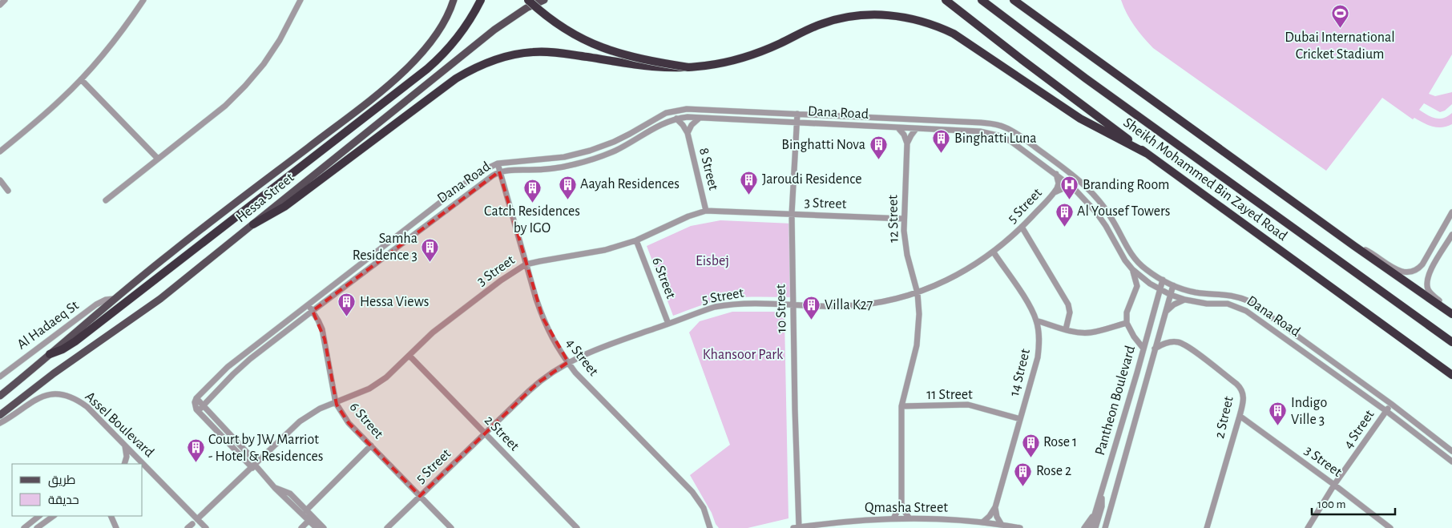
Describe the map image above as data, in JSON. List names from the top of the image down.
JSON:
{
  "streets": {
    "highway": ["Sheikh Mohammed Bin Zayed Road"],
    "main road": ["Hessa Street"],
    "street": [
      "Dana Road",
      "8 Street",
      "3 Street",
      "5 Street",
      "12 Street",
      "6 Street",
      "10 Street",
      "Al Hadaeq St",
      "4 Street",
      "14 Street",
      "11 Street",
      "Pantheon Boulevard",
      "2 Street",
      "Assel Boulevard",
      "Qmasha Street"
    ]
  },
  "crossings": [
    ["Dana Road", "8 Street"],
    ["Dana Road", "5 Street"],
    ["Dana Road", "12 Street"],
    ["Dana Road", "6 Street"],
    ["Dana Road", "10 Street"],
    ["Dana Road", "4 Street"],
    ["Dana Road", "Pantheon Boulevard"],
    ["8 Street", "3 Street"],
    ["Hessa Street", "Al Hadaeq St"],
    ["3 Street", "12 Street"],
    ["3 Street", "6 Street"],
    ["3 Street", "10 Street"],
    ["3 Street", "4 Street"],
    ["3 Street", "2 Street"],
    ["3 Street", "Assel Boulevard"],
    ["5 Street", "12 Street"],
    ["5 Street", "6 Street"],
    ["5 Street", "10 Street"],
    ["5 Street", "4 Street"],
    ["5 Street", "14 Street"],
    ["5 Street", "2 Street"],
    ["12 Street", "11 Street"],
    ["10 Street", "Qmasha Street"],
    ["14 Street", "11 Street"],
    ["14 Street", "Qmasha Street"],
    ["Pantheon Boulevard", "2 Street"]
  ],
  "parks": ["Eisbej", "Khansoor Park"],
  "places": {
    "sports": ["Dubai International Cricket Stadium"],
    "building": [
      "Binghatti Luna",
      "Binghatti Nova",
      "Jaroudi Residence",
      "Aayah Residences",
      "Catch Residences by IGO",
      "Al Yousef Towers",
      "Samha Residence 3",
      "Hessa Views",
      "Villa K27",
      "Indigo Ville 3",
      "Rose 1",
      "Court by JW Marriot - Hotel & Residences",
      "Rose 2"
    ],
    "hospital": ["Branding Room"]
  },
  "legend": ["طريق", "حديقة"],
  "scale_bar": "100 m"
}
